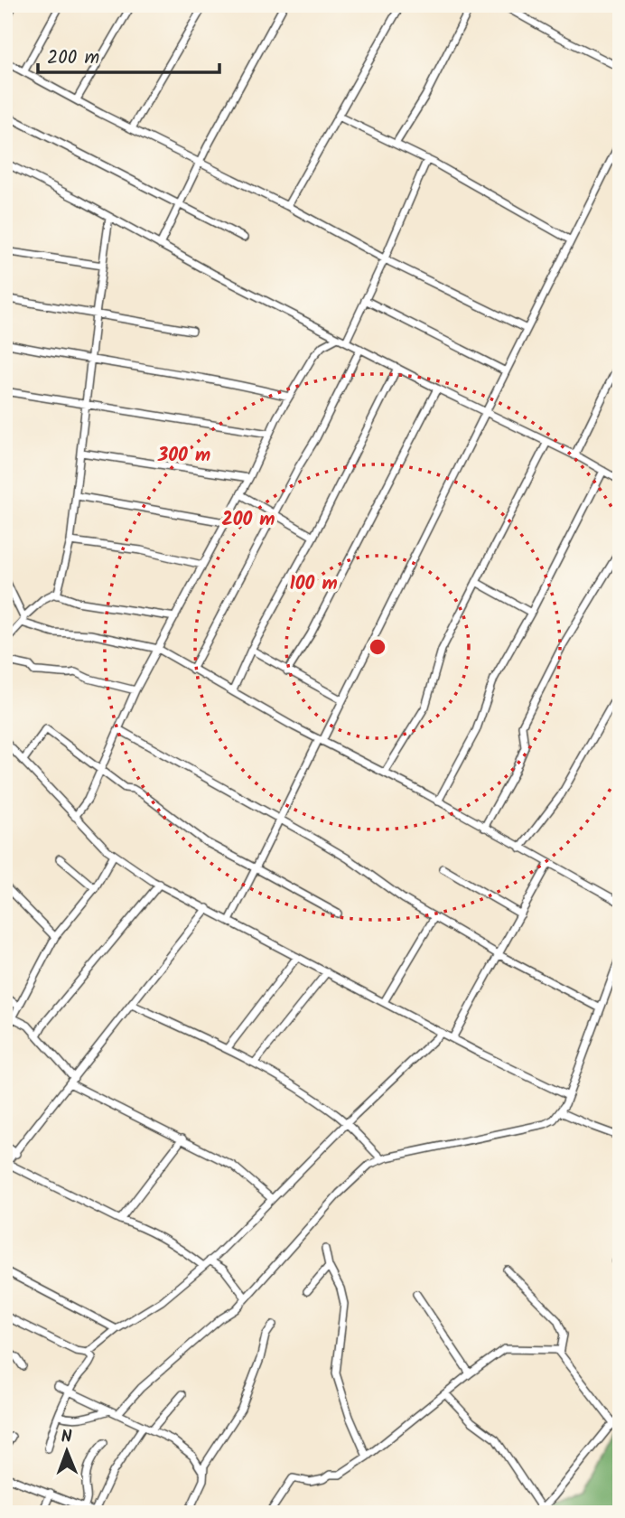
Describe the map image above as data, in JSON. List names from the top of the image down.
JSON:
{
  "scale_bar": "200 m",
  "north": "top",
  "rings": ["300 m", "200 m", "100 m"]
}
